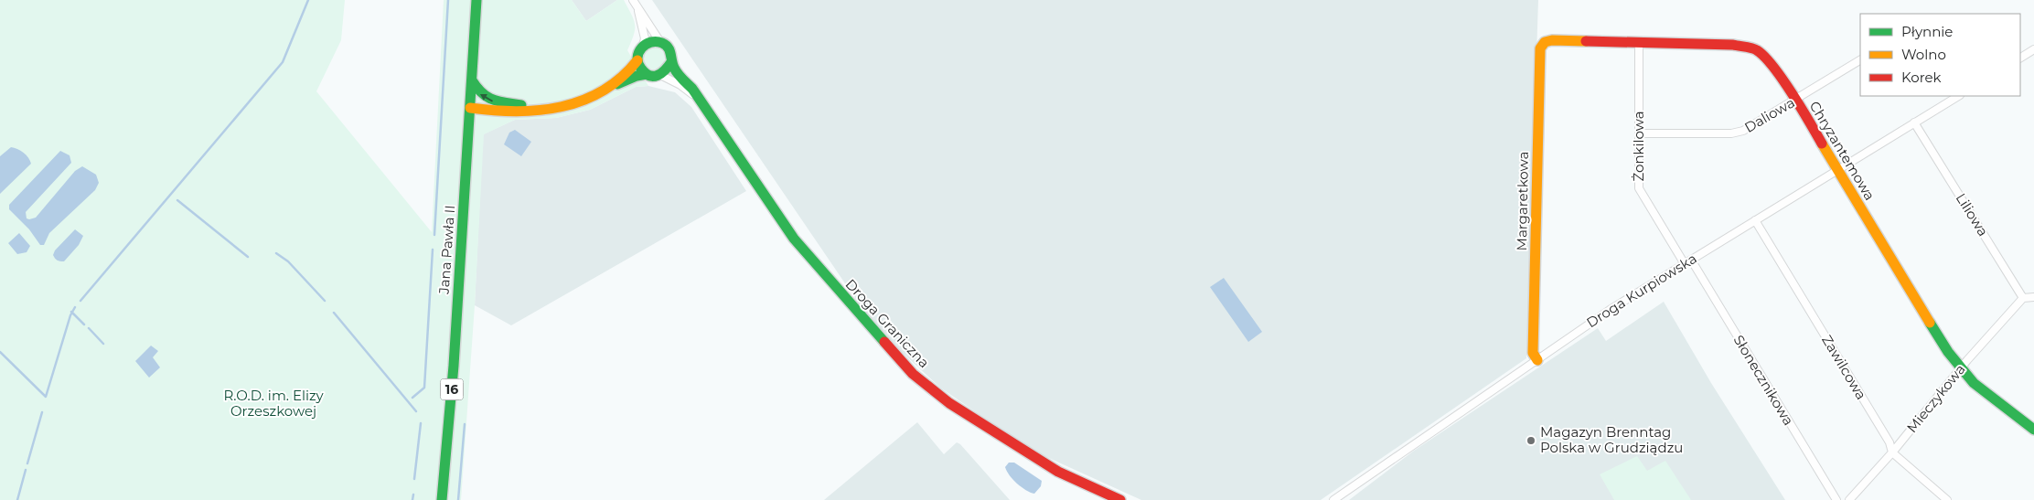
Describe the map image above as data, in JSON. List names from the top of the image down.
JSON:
{
  "streets": {
    "street": [
      "Daliowa",
      "Żonkilowa",
      "Chryzantemowa",
      "Margaretkowa",
      "Liliowa",
      "Jana Pawła II",
      "Droga Kurpiowska",
      "Droga Graniczna",
      "Zawilcowa",
      "Słonecznikowa",
      "16",
      "Mieczykowa"
    ]
  },
  "crossings": [
    ["Daliowa", "Żonkilowa"],
    ["Daliowa", "Chryzantemowa"],
    ["Żonkilowa", "Chryzantemowa"],
    ["Żonkilowa", "Droga Kurpiowska"],
    ["Chryzantemowa", "Margaretkowa"],
    ["Chryzantemowa", "Droga Kurpiowska"],
    ["Chryzantemowa", "Mieczykowa"],
    ["Margaretkowa", "Droga Kurpiowska"],
    ["Liliowa", "Droga Kurpiowska"],
    ["Liliowa", "Mieczykowa"],
    ["Droga Kurpiowska", "Zawilcowa"],
    ["Droga Kurpiowska", "Słonecznikowa"],
    ["Zawilcowa", "Mieczykowa"]
  ],
  "parks": ["R.O.D. im. Elizy Orzeszkowej"],
  "places": ["Magazyn Brenntag Polska w Grudziądzu"],
  "legend": ["Płynnie", "Wolno", "Korek"]
}
